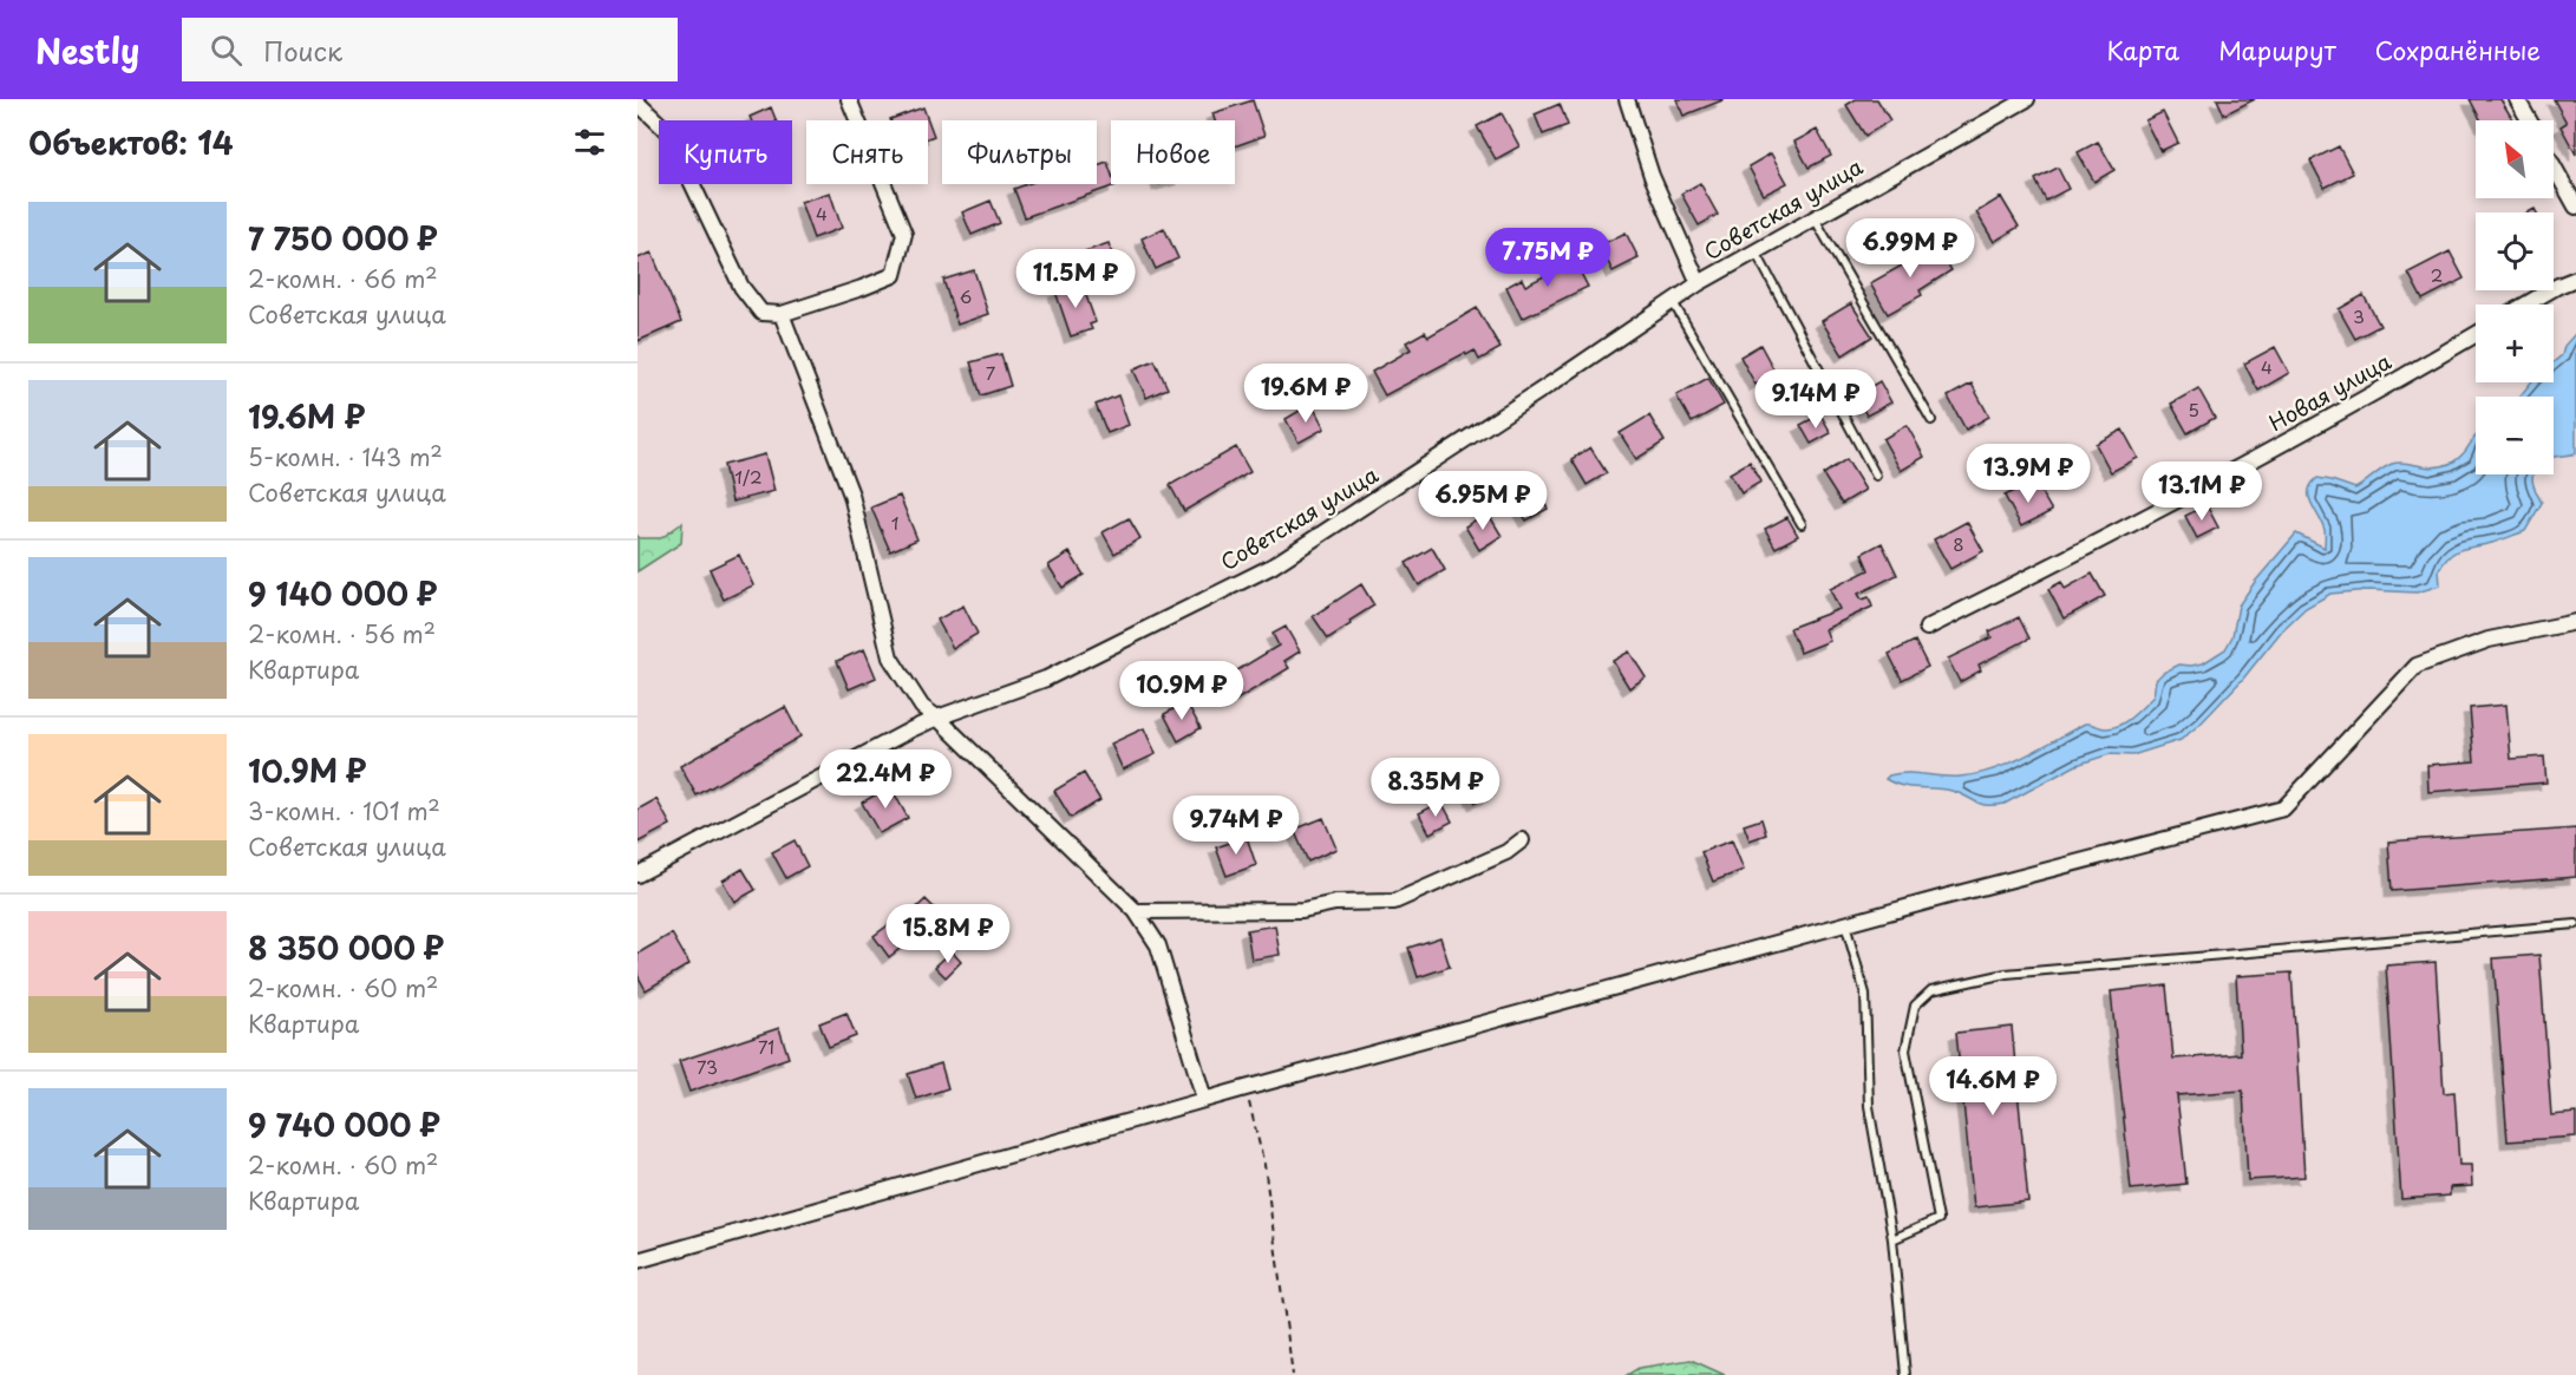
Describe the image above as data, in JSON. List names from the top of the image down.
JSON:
{
  "streets": {
    "street": ["Советская улица", "Новая улица"]
  },
  "house_numbers": [
    "4",
    "2",
    "6",
    "3",
    "4",
    "7",
    "5",
    "1/2",
    "1",
    "8",
    "71",
    "73"
  ],
  "north": "top left",
  "page": {
    "header": "Nestly",
    "search": "Поиск",
    "nav": ["Карта", "Маршрут", "Сохранённые"],
    "heading": "Объектов: 14",
    "map_buttons": ["+", "−"],
    "chip": [
      "Купить",
      "Снять",
      "Фильтры",
      "Новое"
    ],
    "list": [
      {
        "name": "7 750 000 ₽",
        "note": "2-комн. · 66 m² · Советская улица"
      },
      {
        "name": "19.6M ₽",
        "note": "5-комн. · 143 m² · Советская улица"
      },
      {
        "name": "9 140 000 ₽",
        "note": "2-комн. · 56 m² · Квартира"
      },
      {
        "name": "10.9M ₽",
        "note": "3-комн. · 101 m² · Советская улица"
      },
      {
        "name": "8 350 000 ₽",
        "note": "2-комн. · 60 m² · Квартира"
      },
      {
        "name": "9 740 000 ₽",
        "note": "2-комн. · 60 m² · Квартира"
      }
    ],
    "price": [
      "6.99M ₽",
      "7.75M ₽",
      "11.5M ₽",
      "19.6M ₽",
      "9.14M ₽",
      "13.9M ₽",
      "13.1M ₽",
      "6.95M ₽",
      "10.9M ₽",
      "22.4M ₽",
      "8.35M ₽",
      "9.74M ₽",
      "15.8M ₽",
      "14.6M ₽"
    ]
  }
}
